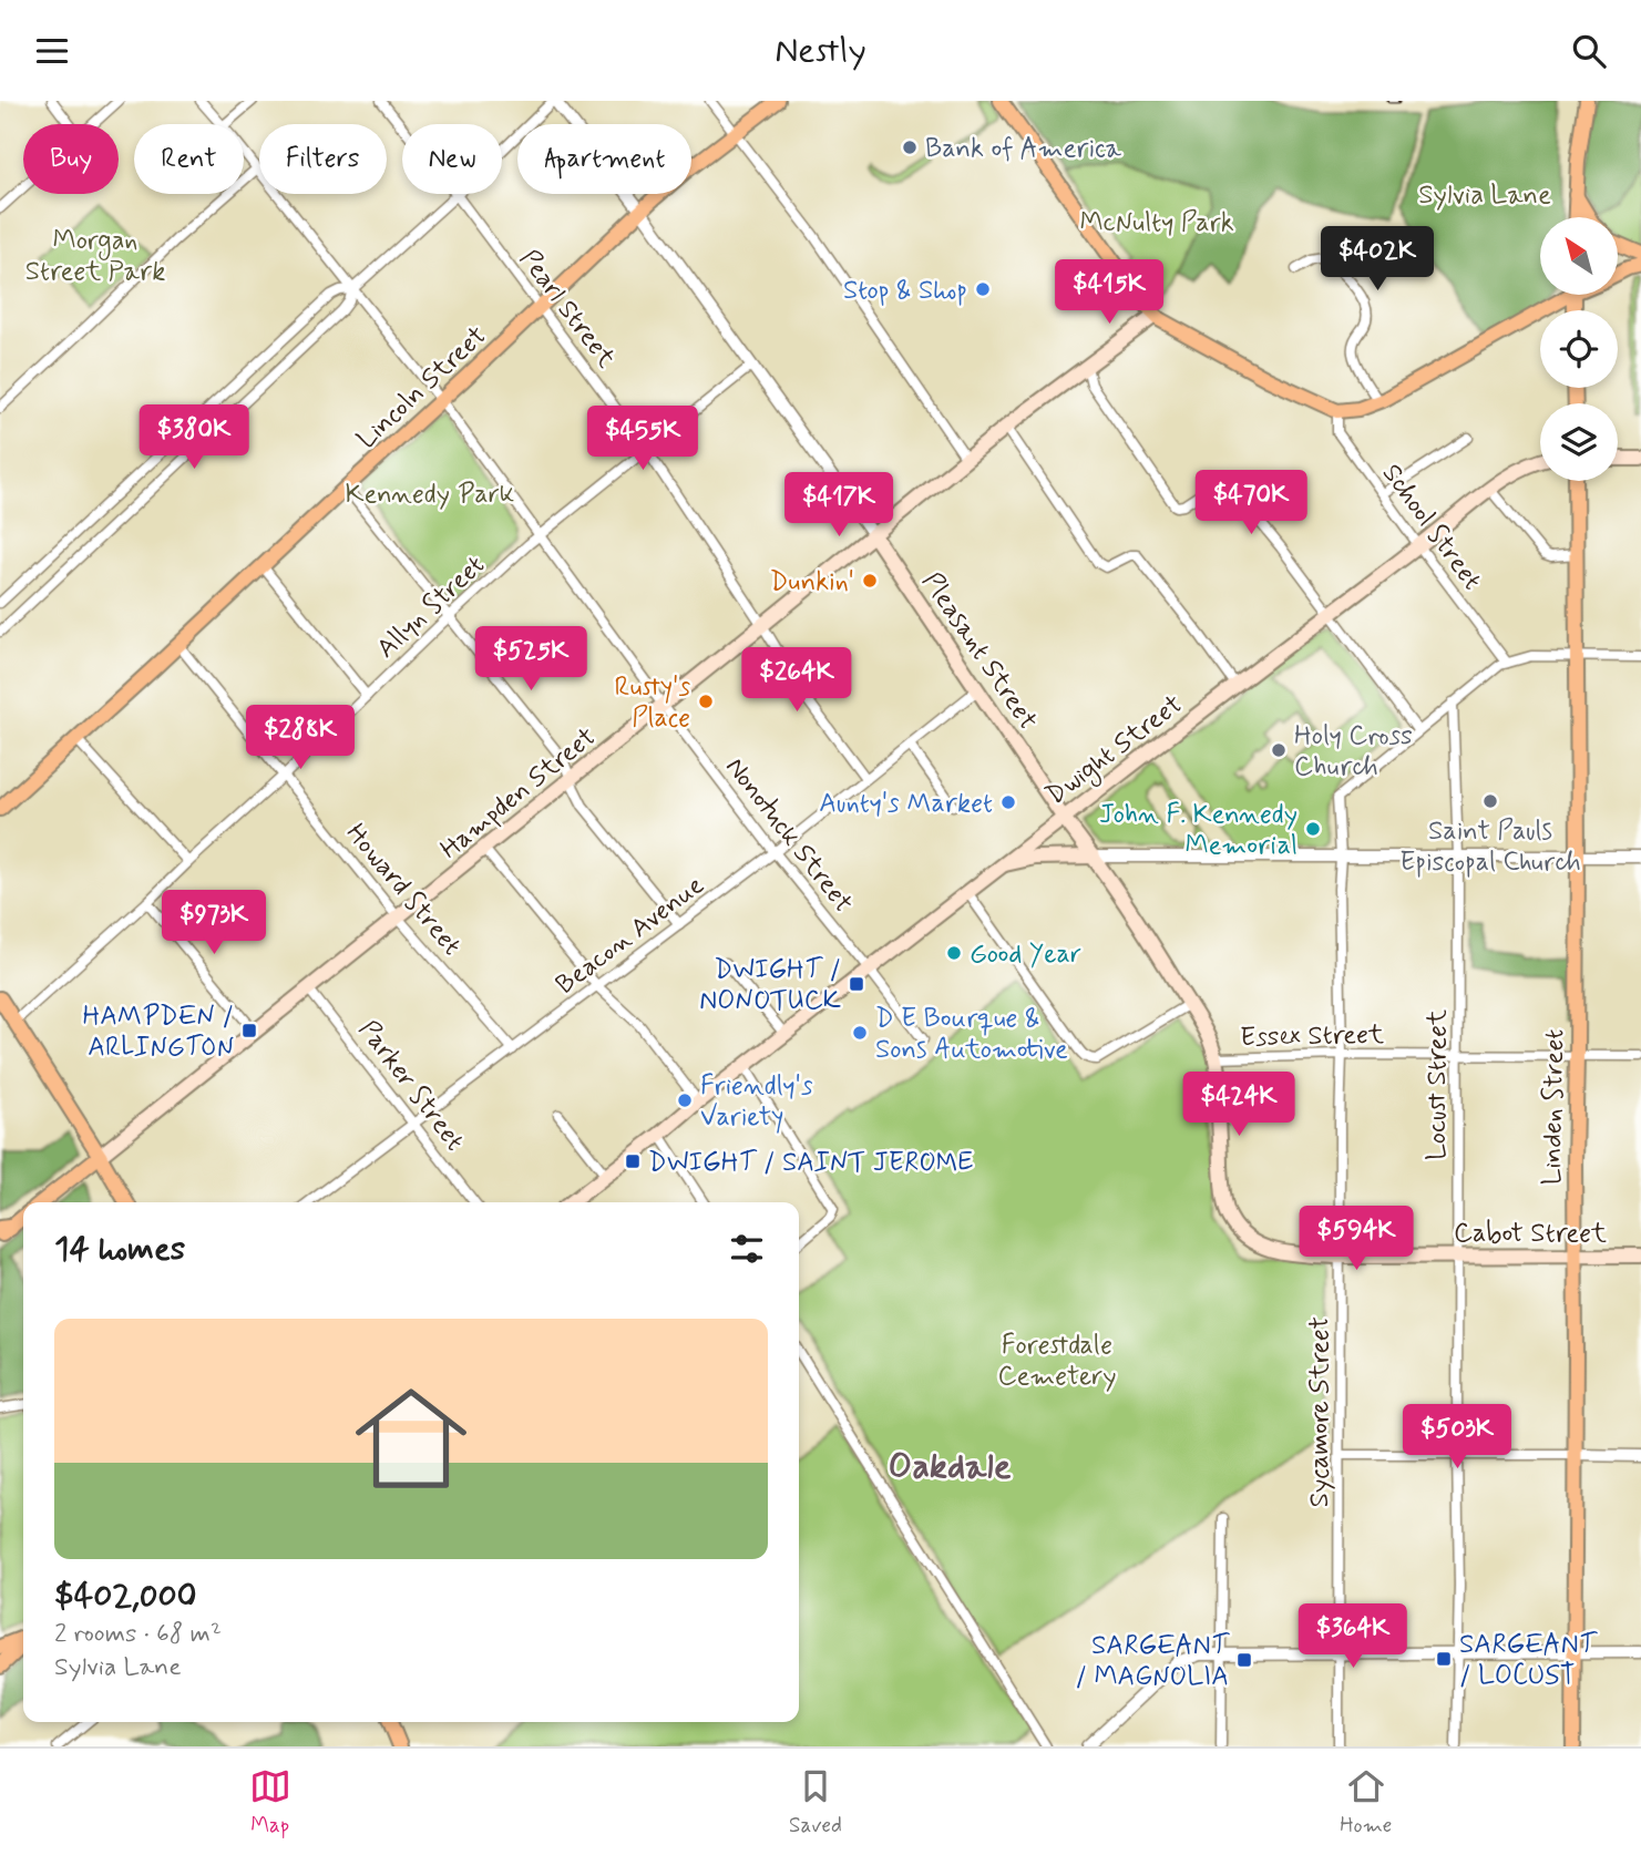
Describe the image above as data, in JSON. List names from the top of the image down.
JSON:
{
  "streets": {
    "main road": [
      "Lincoln Street",
      "Pleasant Street",
      "Dwight Street",
      "Hampden Street",
      "Linden Street",
      "Cabot Street"
    ],
    "street": [
      "Pearl Street",
      "School Street",
      "Allyn Street",
      "Nonotuck Street",
      "Howard Street",
      "Beacon Avenue",
      "Essex Street",
      "Parker Street",
      "Locust Street",
      "Sycamore Street"
    ]
  },
  "crossings": [
    ["Pearl Street", "Lincoln Street"],
    ["Pearl Street", "Allyn Street"],
    ["Pearl Street", "Hampden Street"],
    ["Pearl Street", "Beacon Avenue"],
    ["Lincoln Street", "Pleasant Street"],
    ["Lincoln Street", "Nonotuck Street"],
    ["Lincoln Street", "Howard Street"],
    ["School Street", "Dwight Street"],
    ["Allyn Street", "Pleasant Street"],
    ["Allyn Street", "Nonotuck Street"],
    ["Allyn Street", "Howard Street"],
    ["Pleasant Street", "Dwight Street"],
    ["Pleasant Street", "Hampden Street"],
    ["Pleasant Street", "Beacon Avenue"],
    ["Pleasant Street", "Essex Street"],
    ["Pleasant Street", "Cabot Street"],
    ["Dwight Street", "Nonotuck Street"],
    ["Hampden Street", "Nonotuck Street"],
    ["Hampden Street", "Howard Street"],
    ["Hampden Street", "Parker Street"],
    ["Nonotuck Street", "Beacon Avenue"],
    ["Howard Street", "Beacon Avenue"],
    ["Beacon Avenue", "Parker Street"],
    ["Essex Street", "Locust Street"],
    ["Essex Street", "Linden Street"],
    ["Essex Street", "Sycamore Street"],
    ["Locust Street", "Cabot Street"],
    ["Linden Street", "Cabot Street"],
    ["Cabot Street", "Sycamore Street"]
  ],
  "districts": ["Oakdale"],
  "parks": [
    "Sylvia Lane",
    "McNulty Park",
    "Morgan Street Park",
    "Kennedy Park",
    "Forestdale Cemetery"
  ],
  "places": {
    "other": [
      "Bank of America",
      "Stop & Shop",
      "Dunkin'",
      "Rusty's Place",
      "Holy Cross Church",
      "Saint Pauls Episcopal Church",
      "Aunty's Market",
      "John F. Kennedy Memorial",
      "Good Year",
      "D E Bourque & Sons Automotive",
      "Friendly's Variety"
    ],
    "transit": [
      "DWIGHT / NONOTUCK",
      "HAMPDEN / ARLINGTON",
      "DWIGHT / SAINT JEROME",
      "SARGEANT / LOCUST",
      "SARGEANT / MAGNOLIA"
    ]
  },
  "north": "top left",
  "page": {
    "header": "Nestly",
    "chip": [
      "Buy",
      "Rent",
      "Filters",
      "New",
      "Apartment"
    ],
    "price": [
      "$402K",
      "$415K",
      "$380K",
      "$455K",
      "$470K",
      "$417K",
      "$525K",
      "$264K",
      "$288K",
      "$973K",
      "$424K",
      "$594K",
      "$503K",
      "$364K"
    ],
    "heading": "14 homes",
    "list": [
      {
        "name": "$402,000",
        "note": "2 rooms · 68 m² · Sylvia Lane"
      }
    ],
    "tabs": ["Map", "Saved", "Home"]
  }
}
